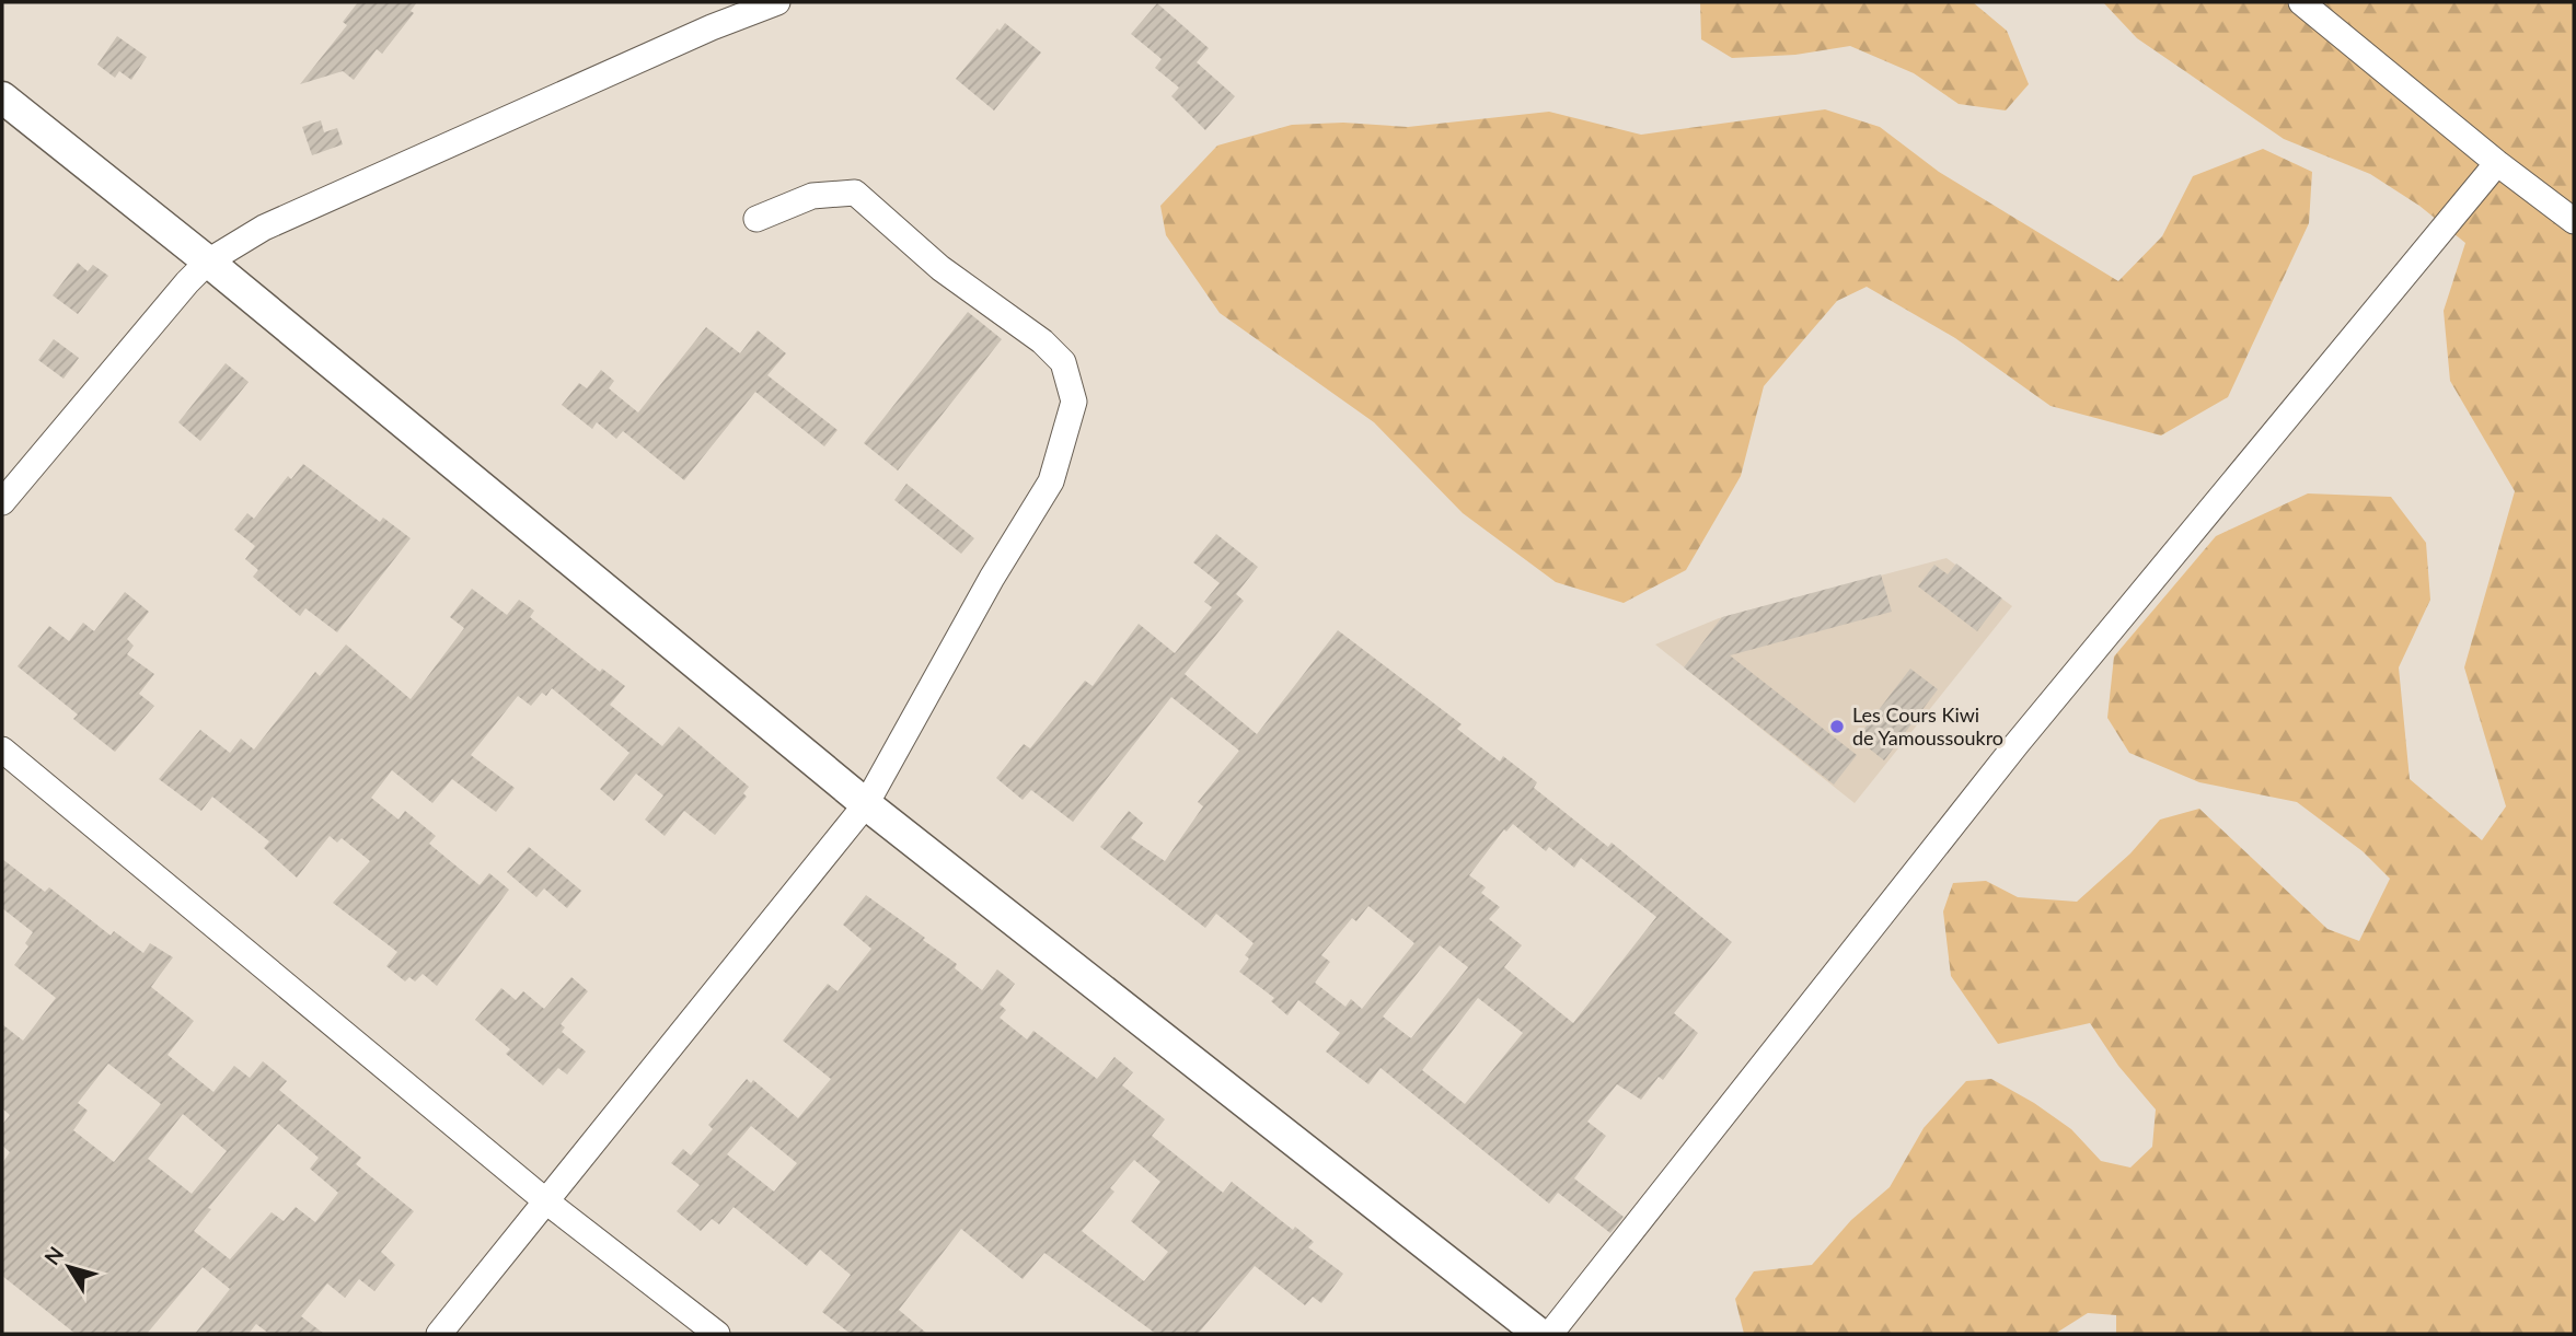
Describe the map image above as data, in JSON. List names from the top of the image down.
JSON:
{
  "places": ["Les Cours Kiwi de Yamoussoukro"],
  "north": "top left"
}
